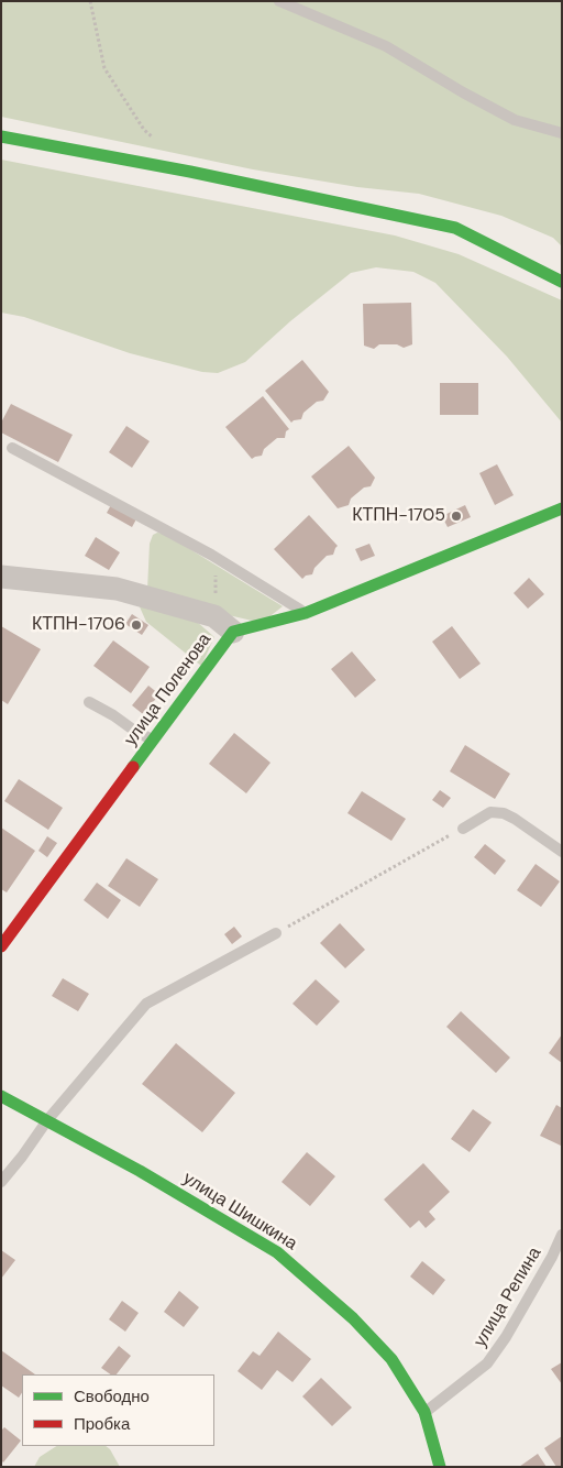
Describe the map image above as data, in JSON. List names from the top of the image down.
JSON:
{
  "streets": {
    "street": ["улица Поленова", "улица Шишкина"],
    "lane": ["улица Репина"]
  },
  "crossings": [
    ["улица Шишкина", "улица Репина"]
  ],
  "places": ["КТПН-1705", "КТПН-1706"],
  "legend": ["Свободно", "Пробка"]
}
